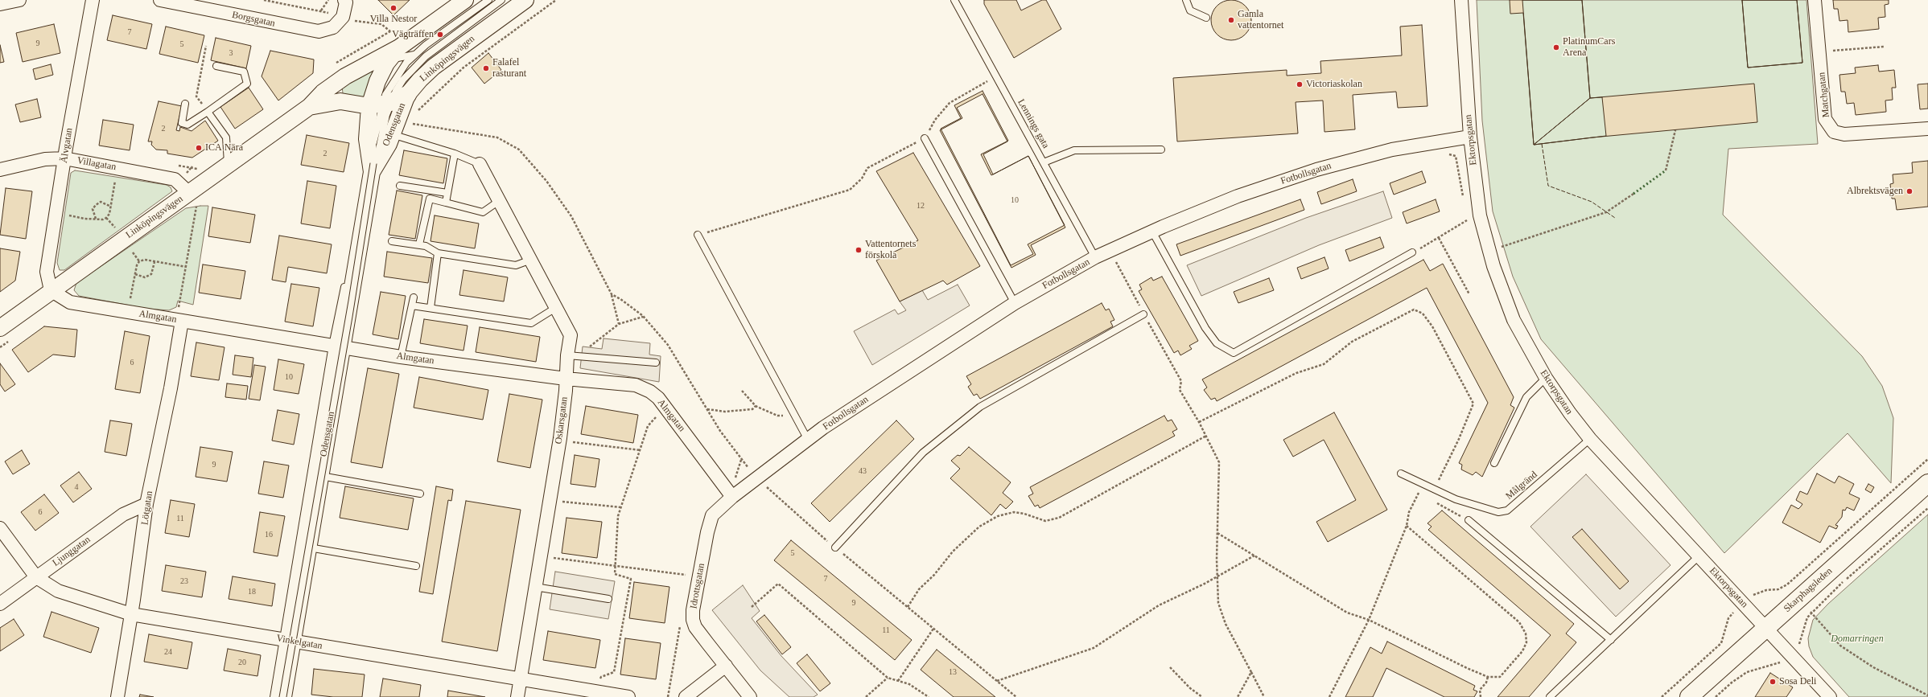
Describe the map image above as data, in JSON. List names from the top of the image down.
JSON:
{
  "streets": {
    "main road": ["Linköpingsvägen", "Skarphagsleden"],
    "street": [
      "Borgsgatan",
      "Matchgatan",
      "Odensgatan",
      "Ektorpsgatan",
      "Älvgatan",
      "Villagatan",
      "Fotbollsgatan",
      "Almgatan",
      "Oskarsgatan",
      "Lötgatan",
      "Ljunggatan",
      "Idrottsgatan",
      "Vinkelgatan"
    ],
    "lane": ["Lennings gata", "Målgränd"]
  },
  "crossings": [
    ["Linköpingsvägen", "Odensgatan"],
    ["Linköpingsvägen", "Älvgatan"],
    ["Linköpingsvägen", "Villagatan"],
    ["Linköpingsvägen", "Almgatan"],
    ["Lennings gata", "Fotbollsgatan"],
    ["Odensgatan", "Almgatan"],
    ["Odensgatan", "Vinkelgatan"],
    ["Ektorpsgatan", "Fotbollsgatan"],
    ["Ektorpsgatan", "Målgränd"],
    ["Ektorpsgatan", "Skarphagsleden"],
    ["Älvgatan", "Villagatan"],
    ["Älvgatan", "Almgatan"],
    ["Fotbollsgatan", "Almgatan"],
    ["Fotbollsgatan", "Idrottsgatan"],
    ["Almgatan", "Oskarsgatan"],
    ["Almgatan", "Lötgatan"],
    ["Oskarsgatan", "Vinkelgatan"],
    ["Lötgatan", "Ljunggatan"],
    ["Lötgatan", "Vinkelgatan"],
    ["Ljunggatan", "Vinkelgatan"]
  ],
  "parks": ["Domarringen"],
  "places": [
    "Villa Nestor",
    "Gamla vattentornet",
    "Vägträffen",
    "PlatinumCars Arena",
    "Falafel rasturant",
    "Victoriaskolan",
    "ICA Nära",
    "Albrektsvägen",
    "Vattentornets förskola",
    "Sosa Deli"
  ],
  "house_numbers": [
    "7",
    "9",
    "5",
    "3",
    "2",
    "2",
    "10",
    "12",
    "6",
    "10",
    "9",
    "43",
    "4",
    "6",
    "11",
    "16",
    "5",
    "7",
    "23",
    "18",
    "9",
    "11",
    "24",
    "20",
    "13"
  ]
}
